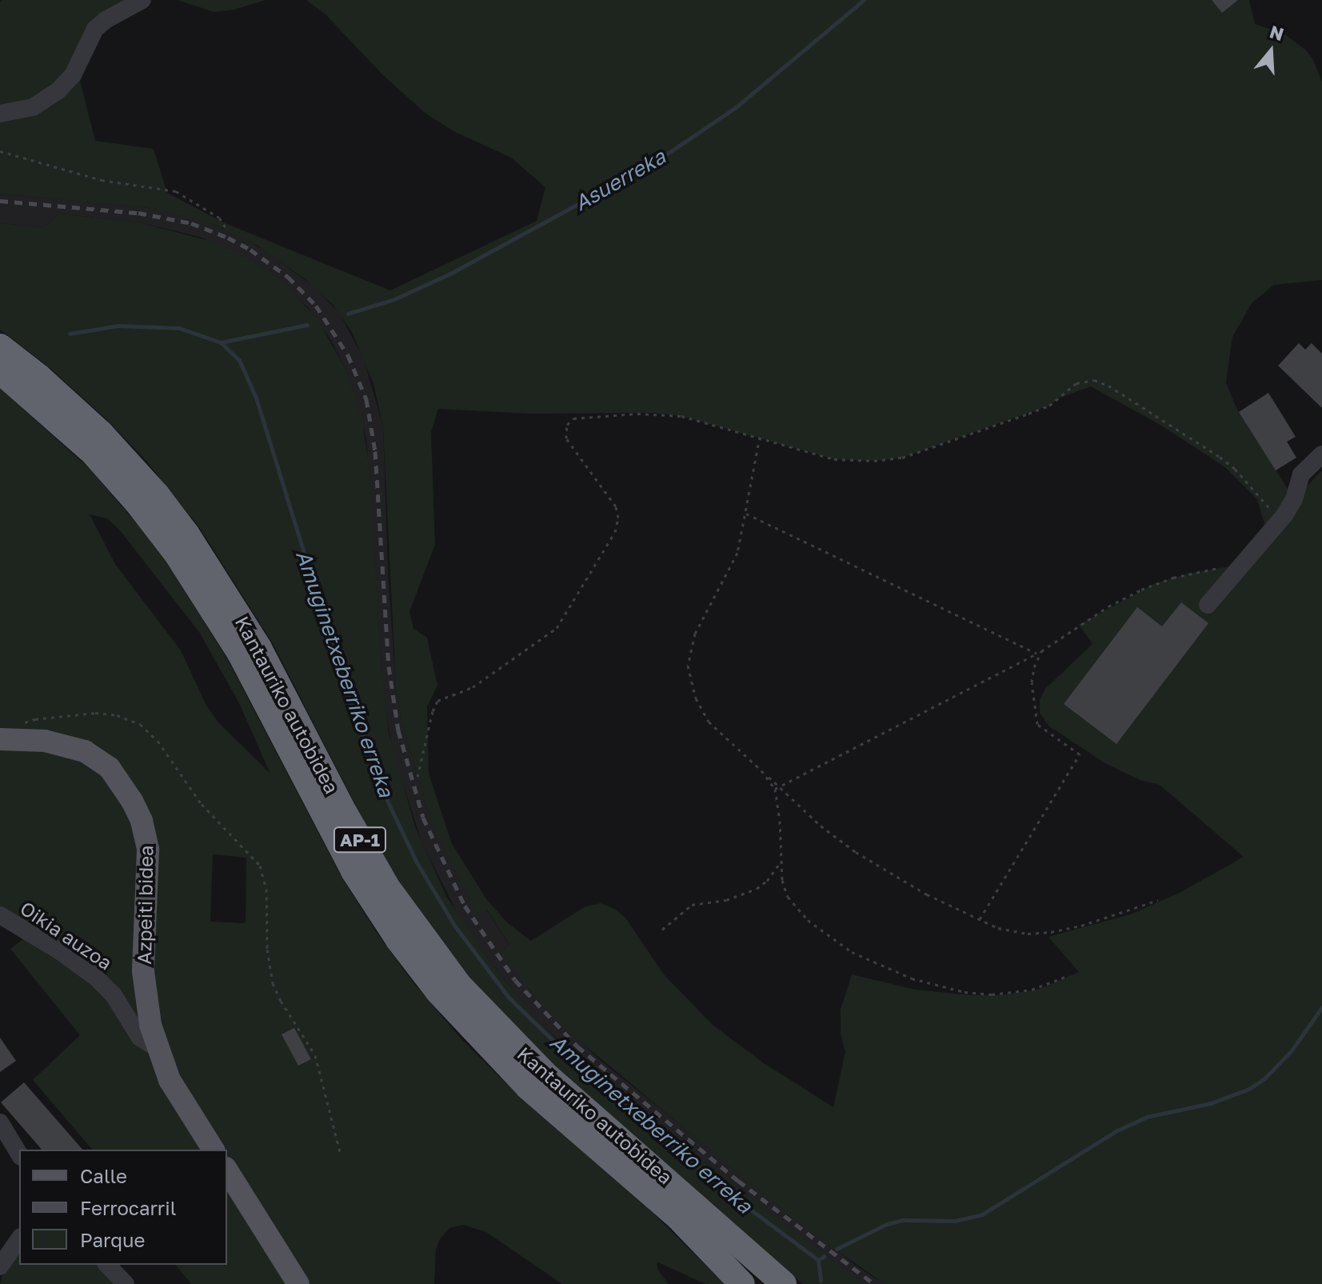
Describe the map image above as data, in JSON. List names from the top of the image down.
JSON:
{
  "streets": {
    "highway": ["Kantauriko autobidea", "AP-1"],
    "main road": ["Azpeiti bidea"],
    "street": ["Oikia auzoa"]
  },
  "crossings": [
    ["Azpeiti bidea", "Oikia auzoa"]
  ],
  "water": ["Asuerreka", "Amuginetxeberriko erreka"],
  "legend": ["Calle", "Ferrocarril", "Parque"],
  "north": "top"
}
